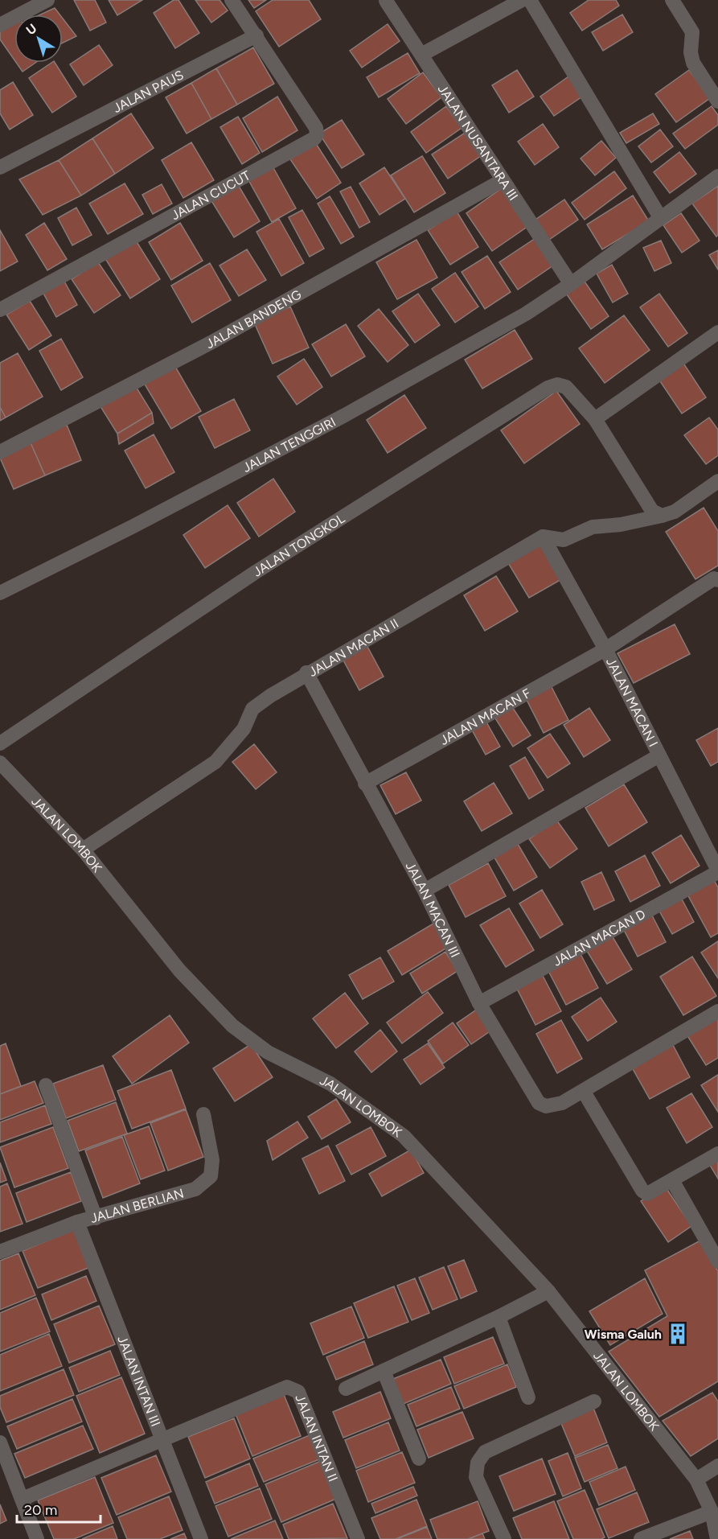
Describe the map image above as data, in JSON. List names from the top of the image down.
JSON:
{
  "streets": {
    "street": [
      "JALAN PAUS",
      "JALAN NUSANTARA III",
      "JALAN CUCUT",
      "JALAN BANDENG",
      "JALAN TENGGIRI",
      "JALAN TONGKOL",
      "JALAN MACAN II",
      "JALAN MACAN I",
      "JALAN MACAN F",
      "JALAN LOMBOK",
      "JALAN MACAN III",
      "JALAN MACAN D",
      "JALAN BERLIAN",
      "JALAN INTAN III",
      "JALAN INTAN II"
    ]
  },
  "crossings": [
    ["JALAN PAUS", "JALAN CUCUT"],
    ["JALAN NUSANTARA III", "JALAN BANDENG"],
    ["JALAN NUSANTARA III", "JALAN TENGGIRI"],
    ["JALAN MACAN II", "JALAN MACAN I"],
    ["JALAN MACAN II", "JALAN LOMBOK"],
    ["JALAN MACAN II", "JALAN MACAN III"],
    ["JALAN MACAN I", "JALAN MACAN F"],
    ["JALAN MACAN I", "JALAN MACAN D"],
    ["JALAN MACAN F", "JALAN MACAN III"],
    ["JALAN MACAN III", "JALAN MACAN D"],
    ["JALAN BERLIAN", "JALAN INTAN III"],
    ["JALAN INTAN III", "JALAN INTAN II"]
  ],
  "places": {
    "building": ["Wisma Galuh"]
  },
  "scale_bar": "20 m",
  "north": "top left"
}
